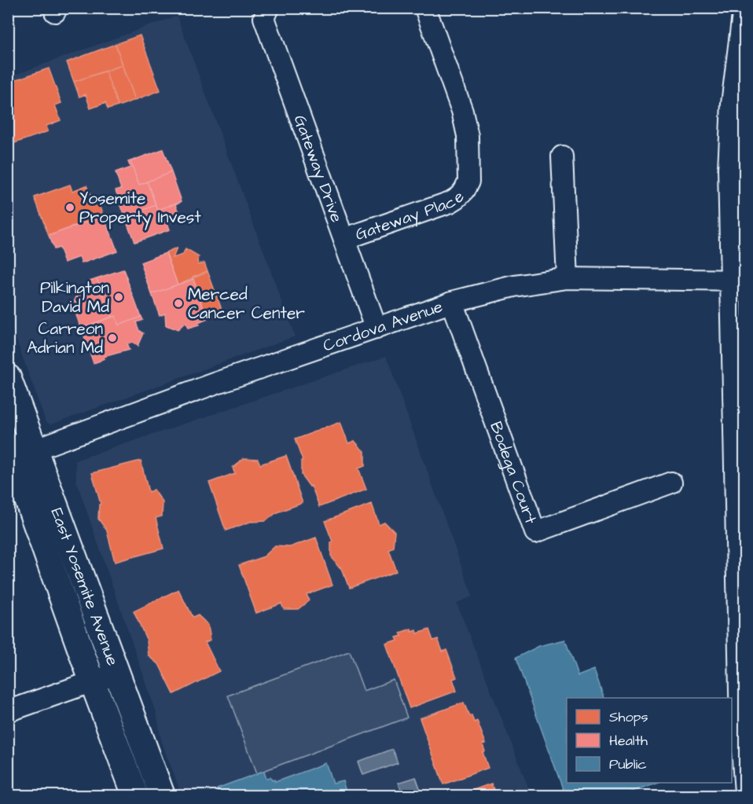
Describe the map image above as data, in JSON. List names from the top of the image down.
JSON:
{
  "streets": {
    "main road": ["East Yosemite Avenue"],
    "street": [
      "Gateway Drive",
      "Gateway Place",
      "Cordova Avenue",
      "Bodega Court"
    ]
  },
  "crossings": [
    ["Gateway Drive", "Gateway Place"],
    ["Gateway Drive", "Cordova Avenue"],
    ["Cordova Avenue", "Bodega Court"],
    ["Cordova Avenue", "East Yosemite Avenue"]
  ],
  "places": [
    "Yosemite Property Invest",
    "Pilkington David Md",
    "Merced Cancer Center",
    "Carreon Adrian Md"
  ],
  "legend": ["Shops", "Health", "Public"]
}
